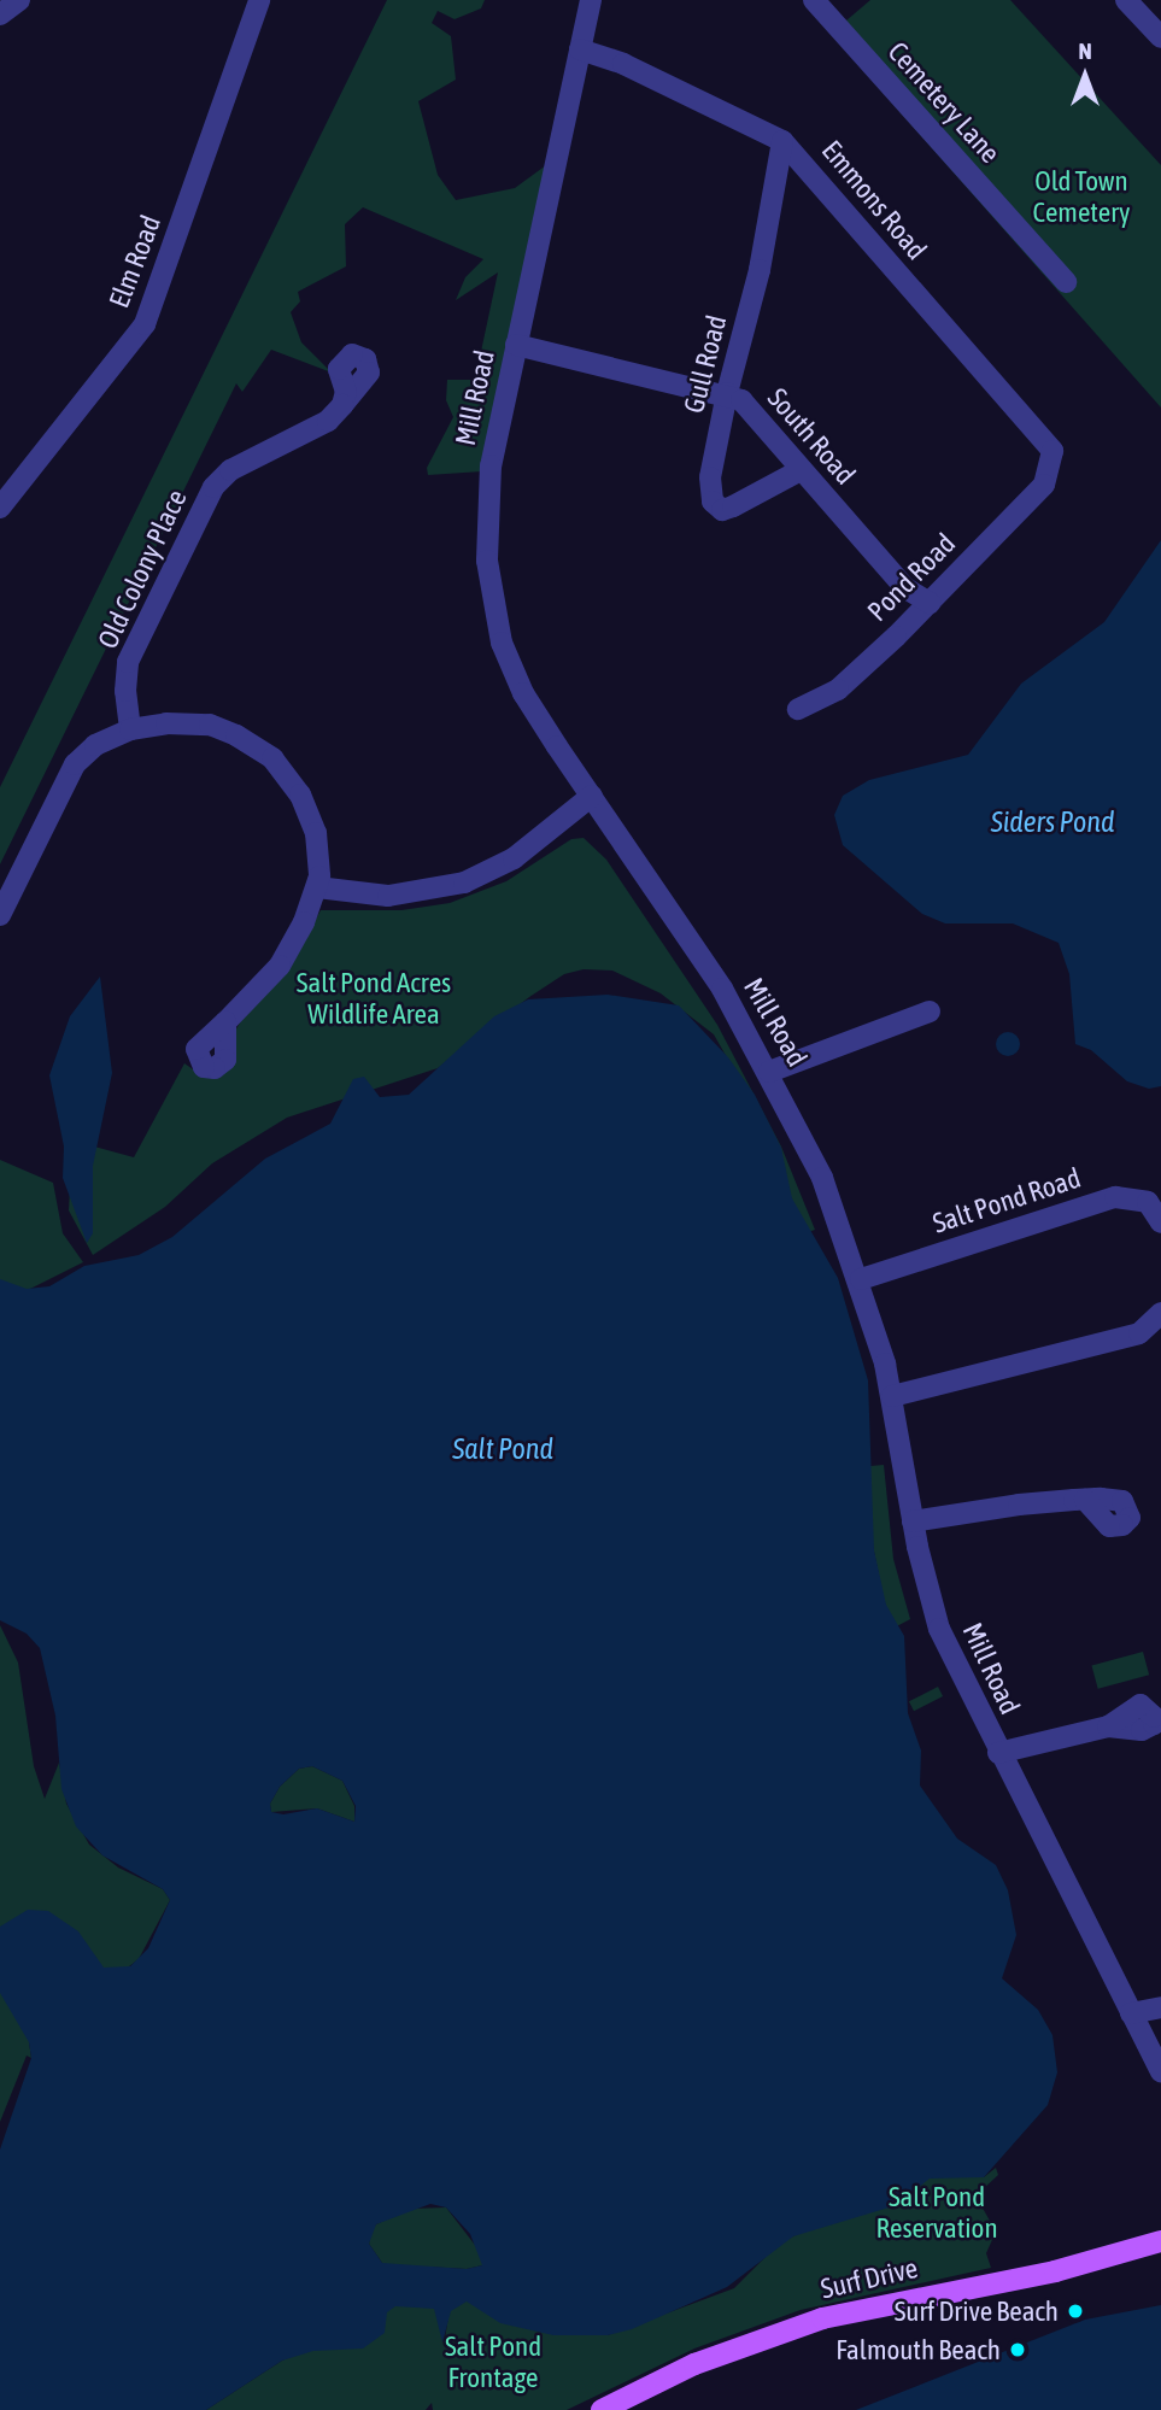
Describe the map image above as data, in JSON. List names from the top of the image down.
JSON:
{
  "streets": {
    "main road": ["Surf Drive"],
    "street": [
      "Cemetery Lane",
      "Emmons Road",
      "Elm Road",
      "Gull Road",
      "Mill Road",
      "South Road",
      "Old Colony Place",
      "Pond Road",
      "Salt Pond Road"
    ]
  },
  "crossings": [
    ["Emmons Road", "Gull Road"],
    ["Emmons Road", "Mill Road"],
    ["Emmons Road", "Pond Road"],
    ["Gull Road", "South Road"],
    ["Mill Road", "South Road"],
    ["Mill Road", "Salt Pond Road"],
    ["South Road", "Pond Road"]
  ],
  "water": ["Siders Pond", "Salt Pond"],
  "parks": [
    "Old Town Cemetery",
    "Salt Pond Acres Wildlife Area",
    "Salt Pond Reservation",
    "Salt Pond Frontage"
  ],
  "places": ["Surf Drive Beach", "Falmouth Beach"],
  "north": "top"
}
